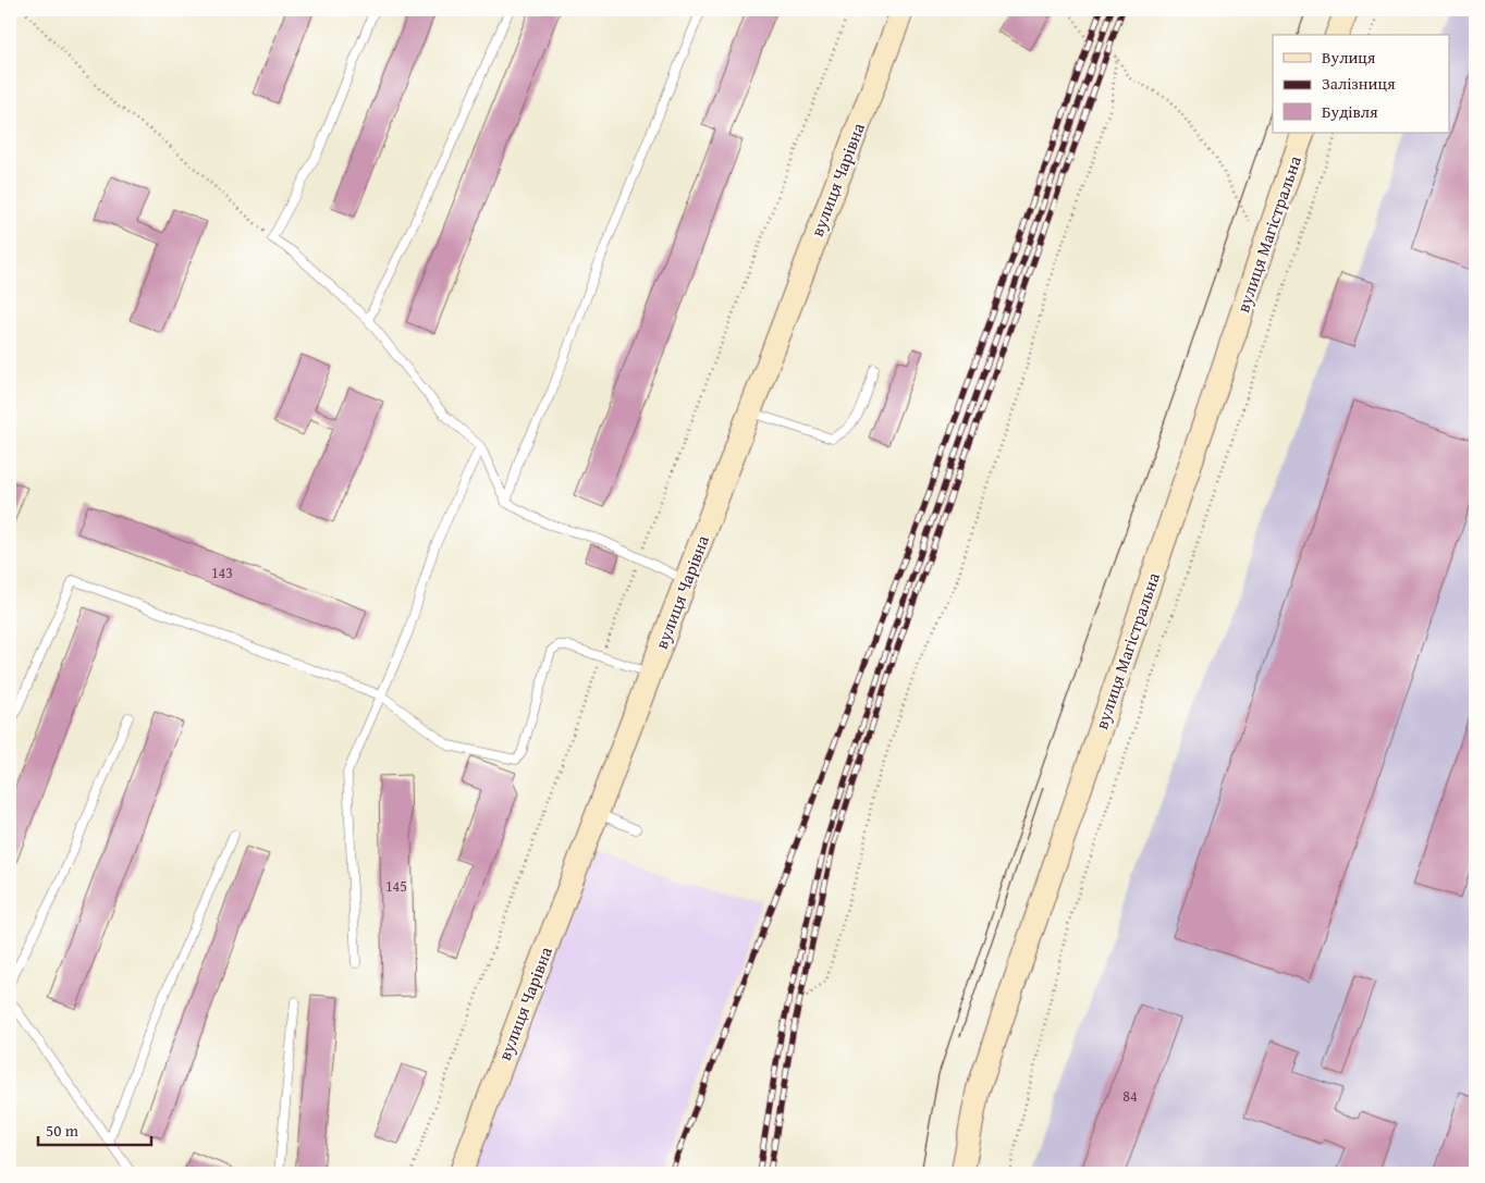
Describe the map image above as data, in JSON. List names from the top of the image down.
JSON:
{
  "streets": {
    "main road": ["вулиця Чарівна", "вулиця Магістральна"]
  },
  "house_numbers": ["143", "145", "84"],
  "legend": ["Вулиця", "Залізниця", "Будівля"],
  "scale_bar": "50 m"
}
